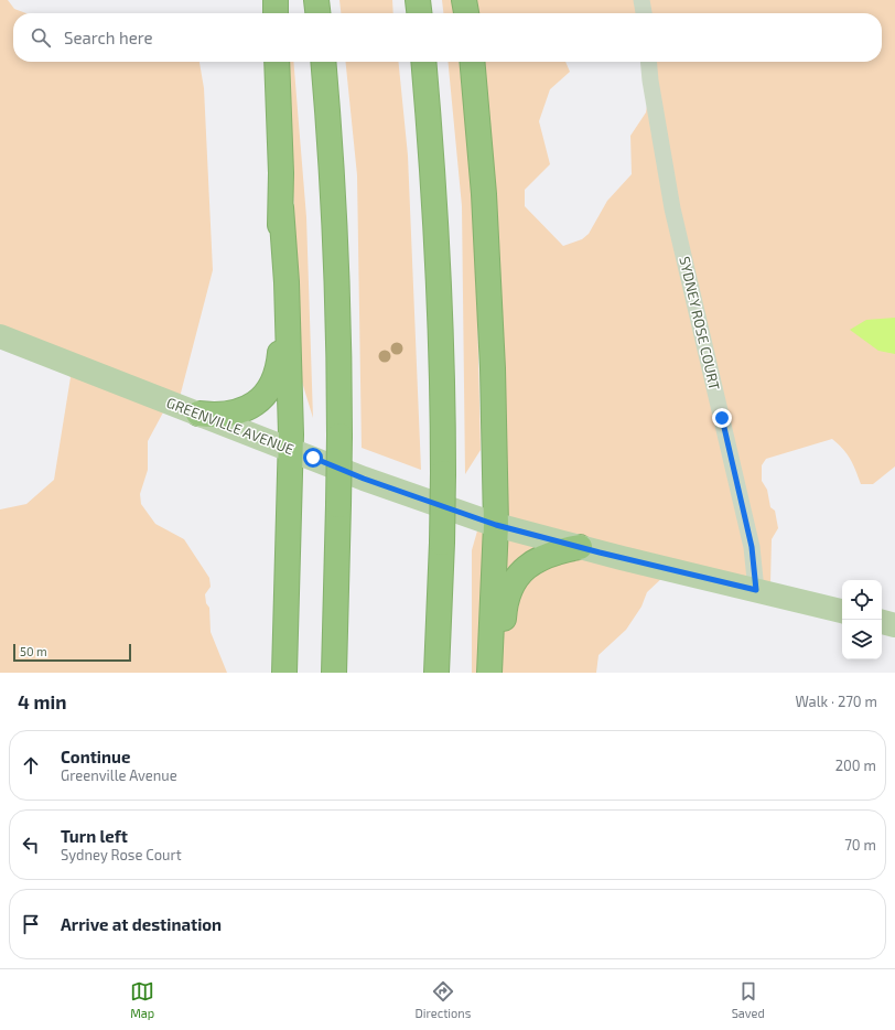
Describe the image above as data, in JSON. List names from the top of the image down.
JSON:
{
  "streets": {
    "main road": ["GREENVILLE AVENUE"],
    "street": ["SYDNEY ROSE COURT"]
  },
  "crossings": [
    ["SYDNEY ROSE COURT", "GREENVILLE AVENUE"]
  ],
  "scale_bar": "50 m",
  "page": {
    "search": "Search here",
    "scale": "50 m",
    "heading": ["4 min", "Walk · 270 m"],
    "list": [
      ["Continue", "Greenville Avenue", "200 m"],
      ["Turn left", "Sydney Rose Court", "70 m"],
      "Arrive at destination"
    ],
    "nav": ["Map", "Directions", "Saved"]
  }
}
